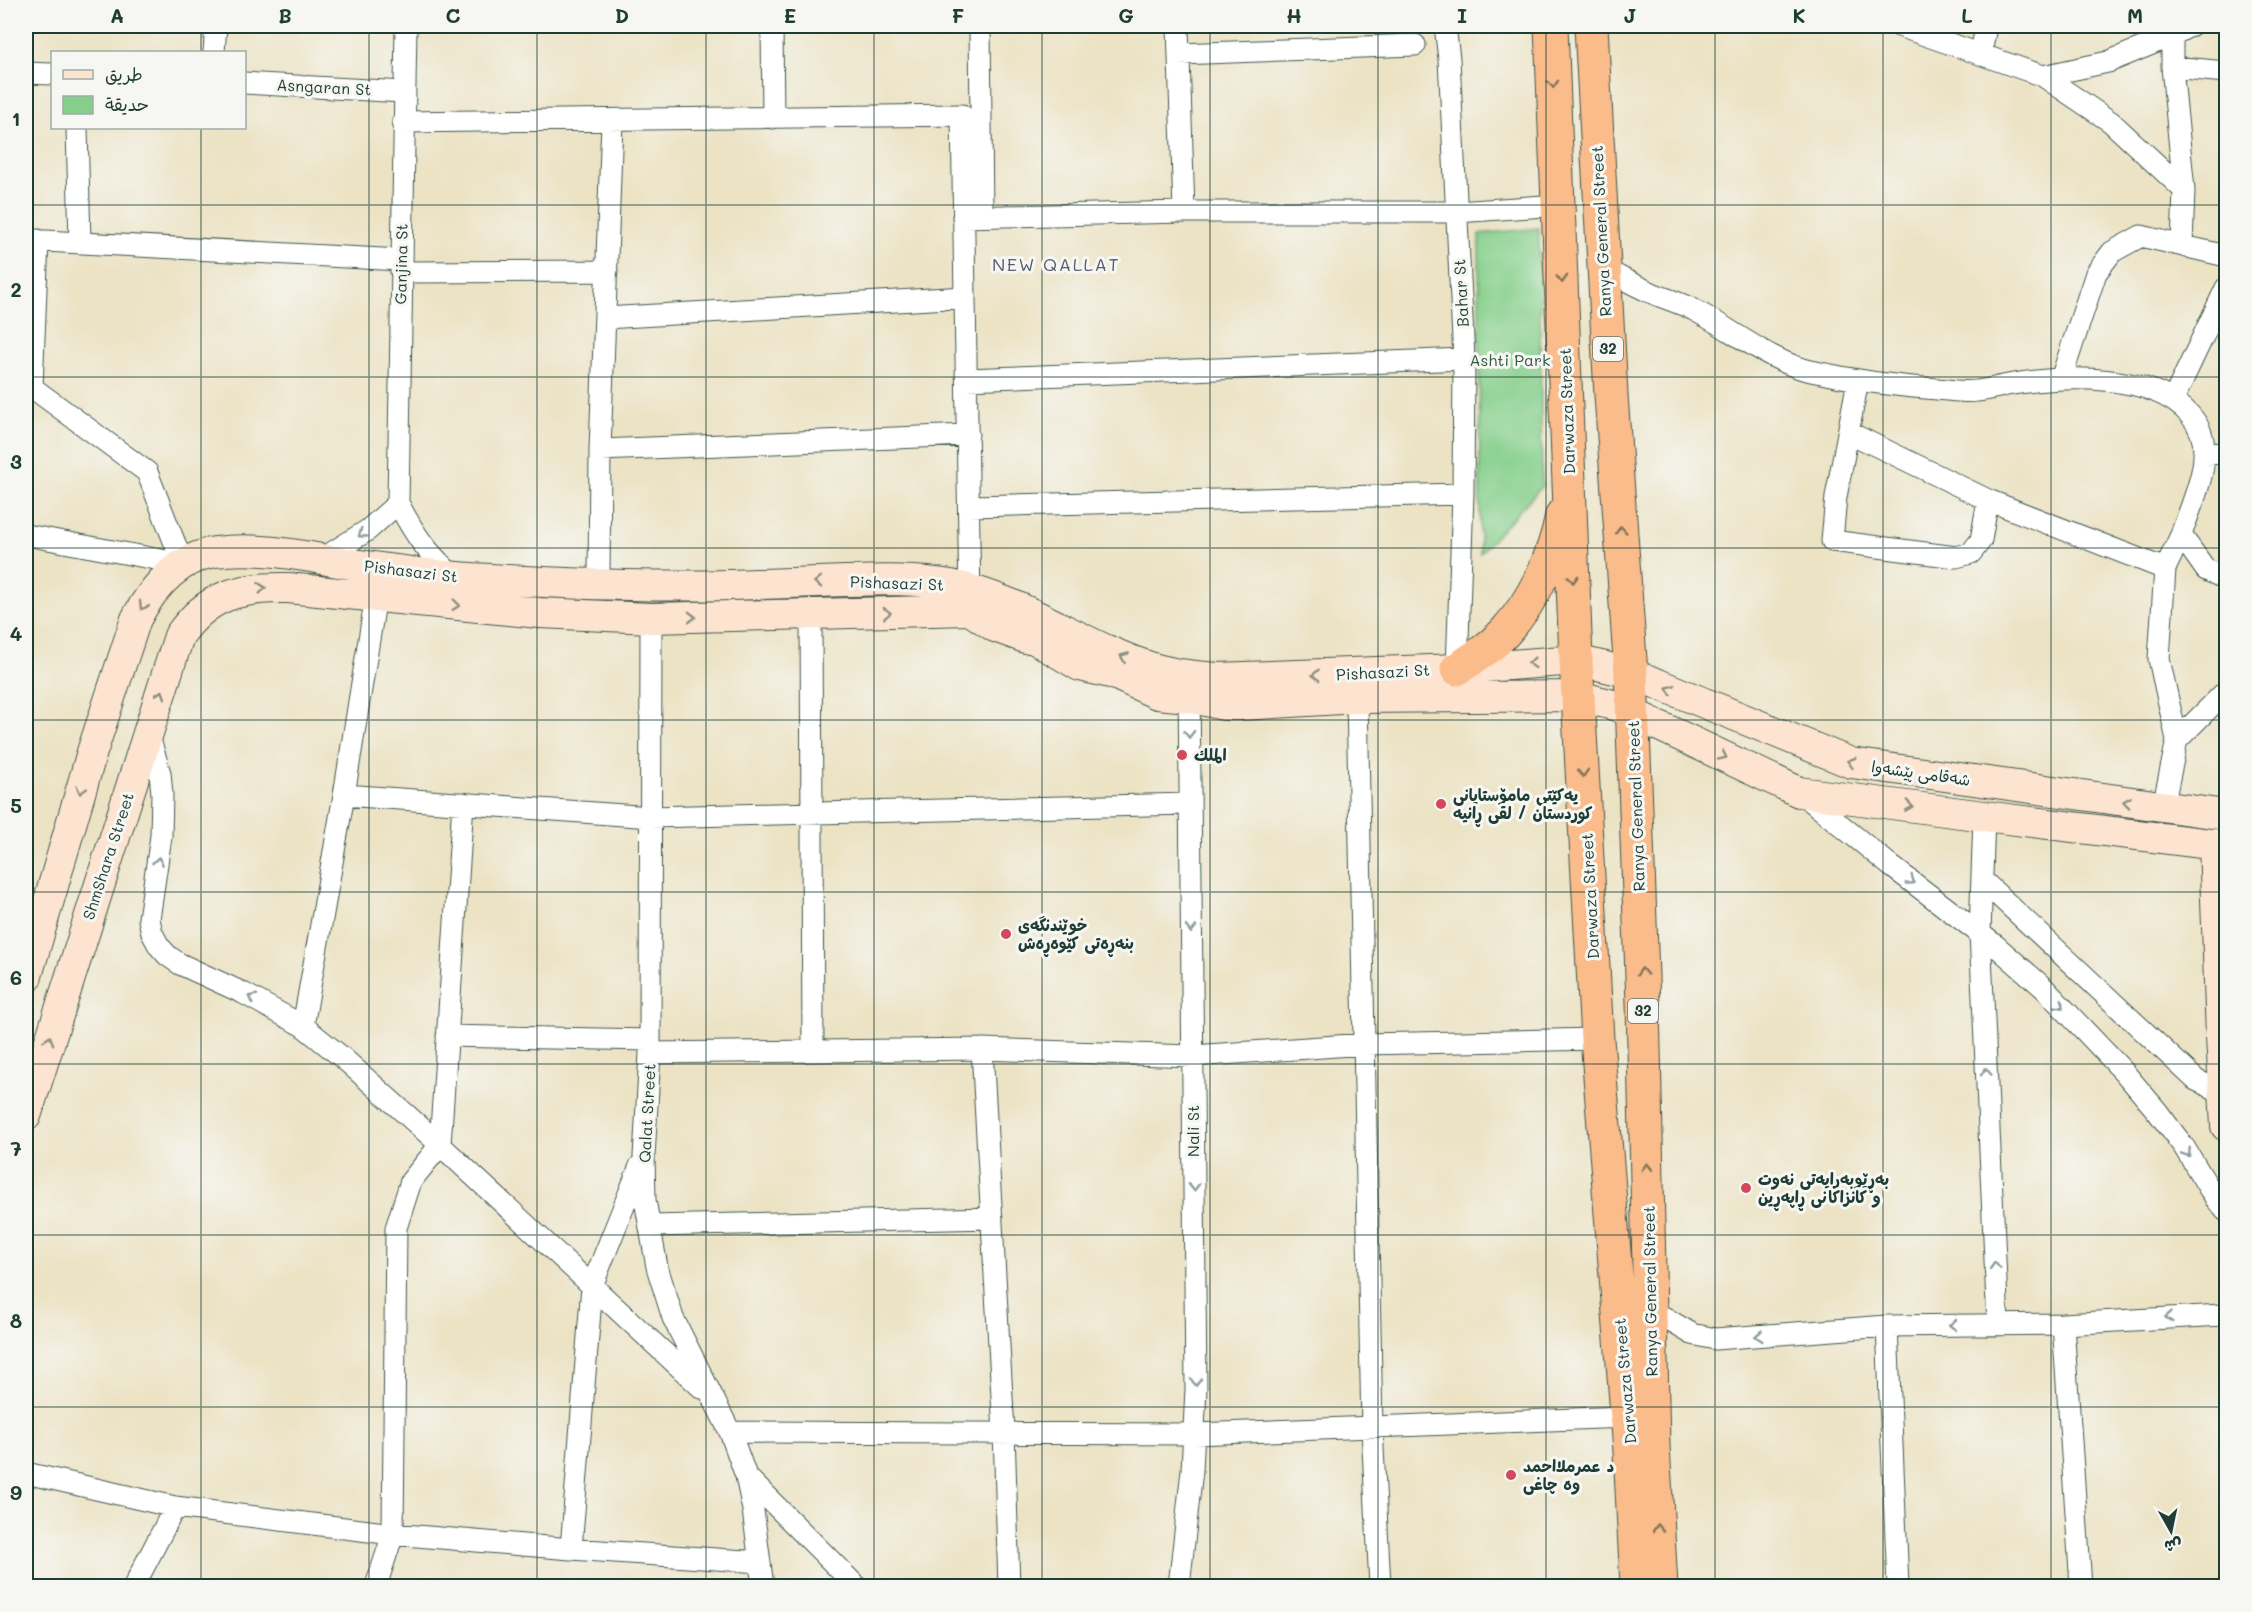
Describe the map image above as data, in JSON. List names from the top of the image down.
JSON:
{
  "streets": {
    "highway": ["Ranya General Street", "32", "Darwaza Street"],
    "main road": ["Pishasazi St", "شەقامی پێشەوا", "ShmShara Street"],
    "street": [
      "Asngaran St",
      "Ganjina St",
      "Bahar St",
      "Qalat Street",
      "Nali St"
    ]
  },
  "crossings": [
    ["Asngaran St", "Ganjina St"],
    ["Ranya General Street", "Pishasazi St"],
    ["Ranya General Street", "شەقامی پێشەوا"],
    ["Ganjina St", "Pishasazi St"],
    ["Bahar St", "Pishasazi St"],
    ["Darwaza Street", "Pishasazi St"],
    ["Pishasazi St", "شەقامی پێشەوا"],
    ["Pishasazi St", "ShmShara Street"],
    ["Pishasazi St", "Qalat Street"],
    ["Pishasazi St", "Nali St"]
  ],
  "one_way": ["Ranya General Street", "Darwaza Street"],
  "districts": ["NEW QALLAT"],
  "parks": ["Ashti Park"],
  "places": [
    "الملك",
    "یەکێتی مامۆستایانی کوردستان / لقی ڕانیە",
    "خوێندنگەی بنەڕەتی کێوەڕەش",
    "بەڕێوبەرایەتی نەوت و کانزاکانی ڕاپەڕین",
    "د عمرملااحمد وه چاغى"
  ],
  "legend": ["طريق", "حديقة"],
  "north": "bottom",
  "grid": {
    "columns": [
      "A",
      "B",
      "C",
      "D",
      "E",
      "F",
      "G",
      "H",
      "I",
      "J",
      "K",
      "L",
      "M"
    ],
    "rows": [
      "1",
      "2",
      "3",
      "4",
      "5",
      "6",
      "7",
      "8",
      "9"
    ]
  }
}
